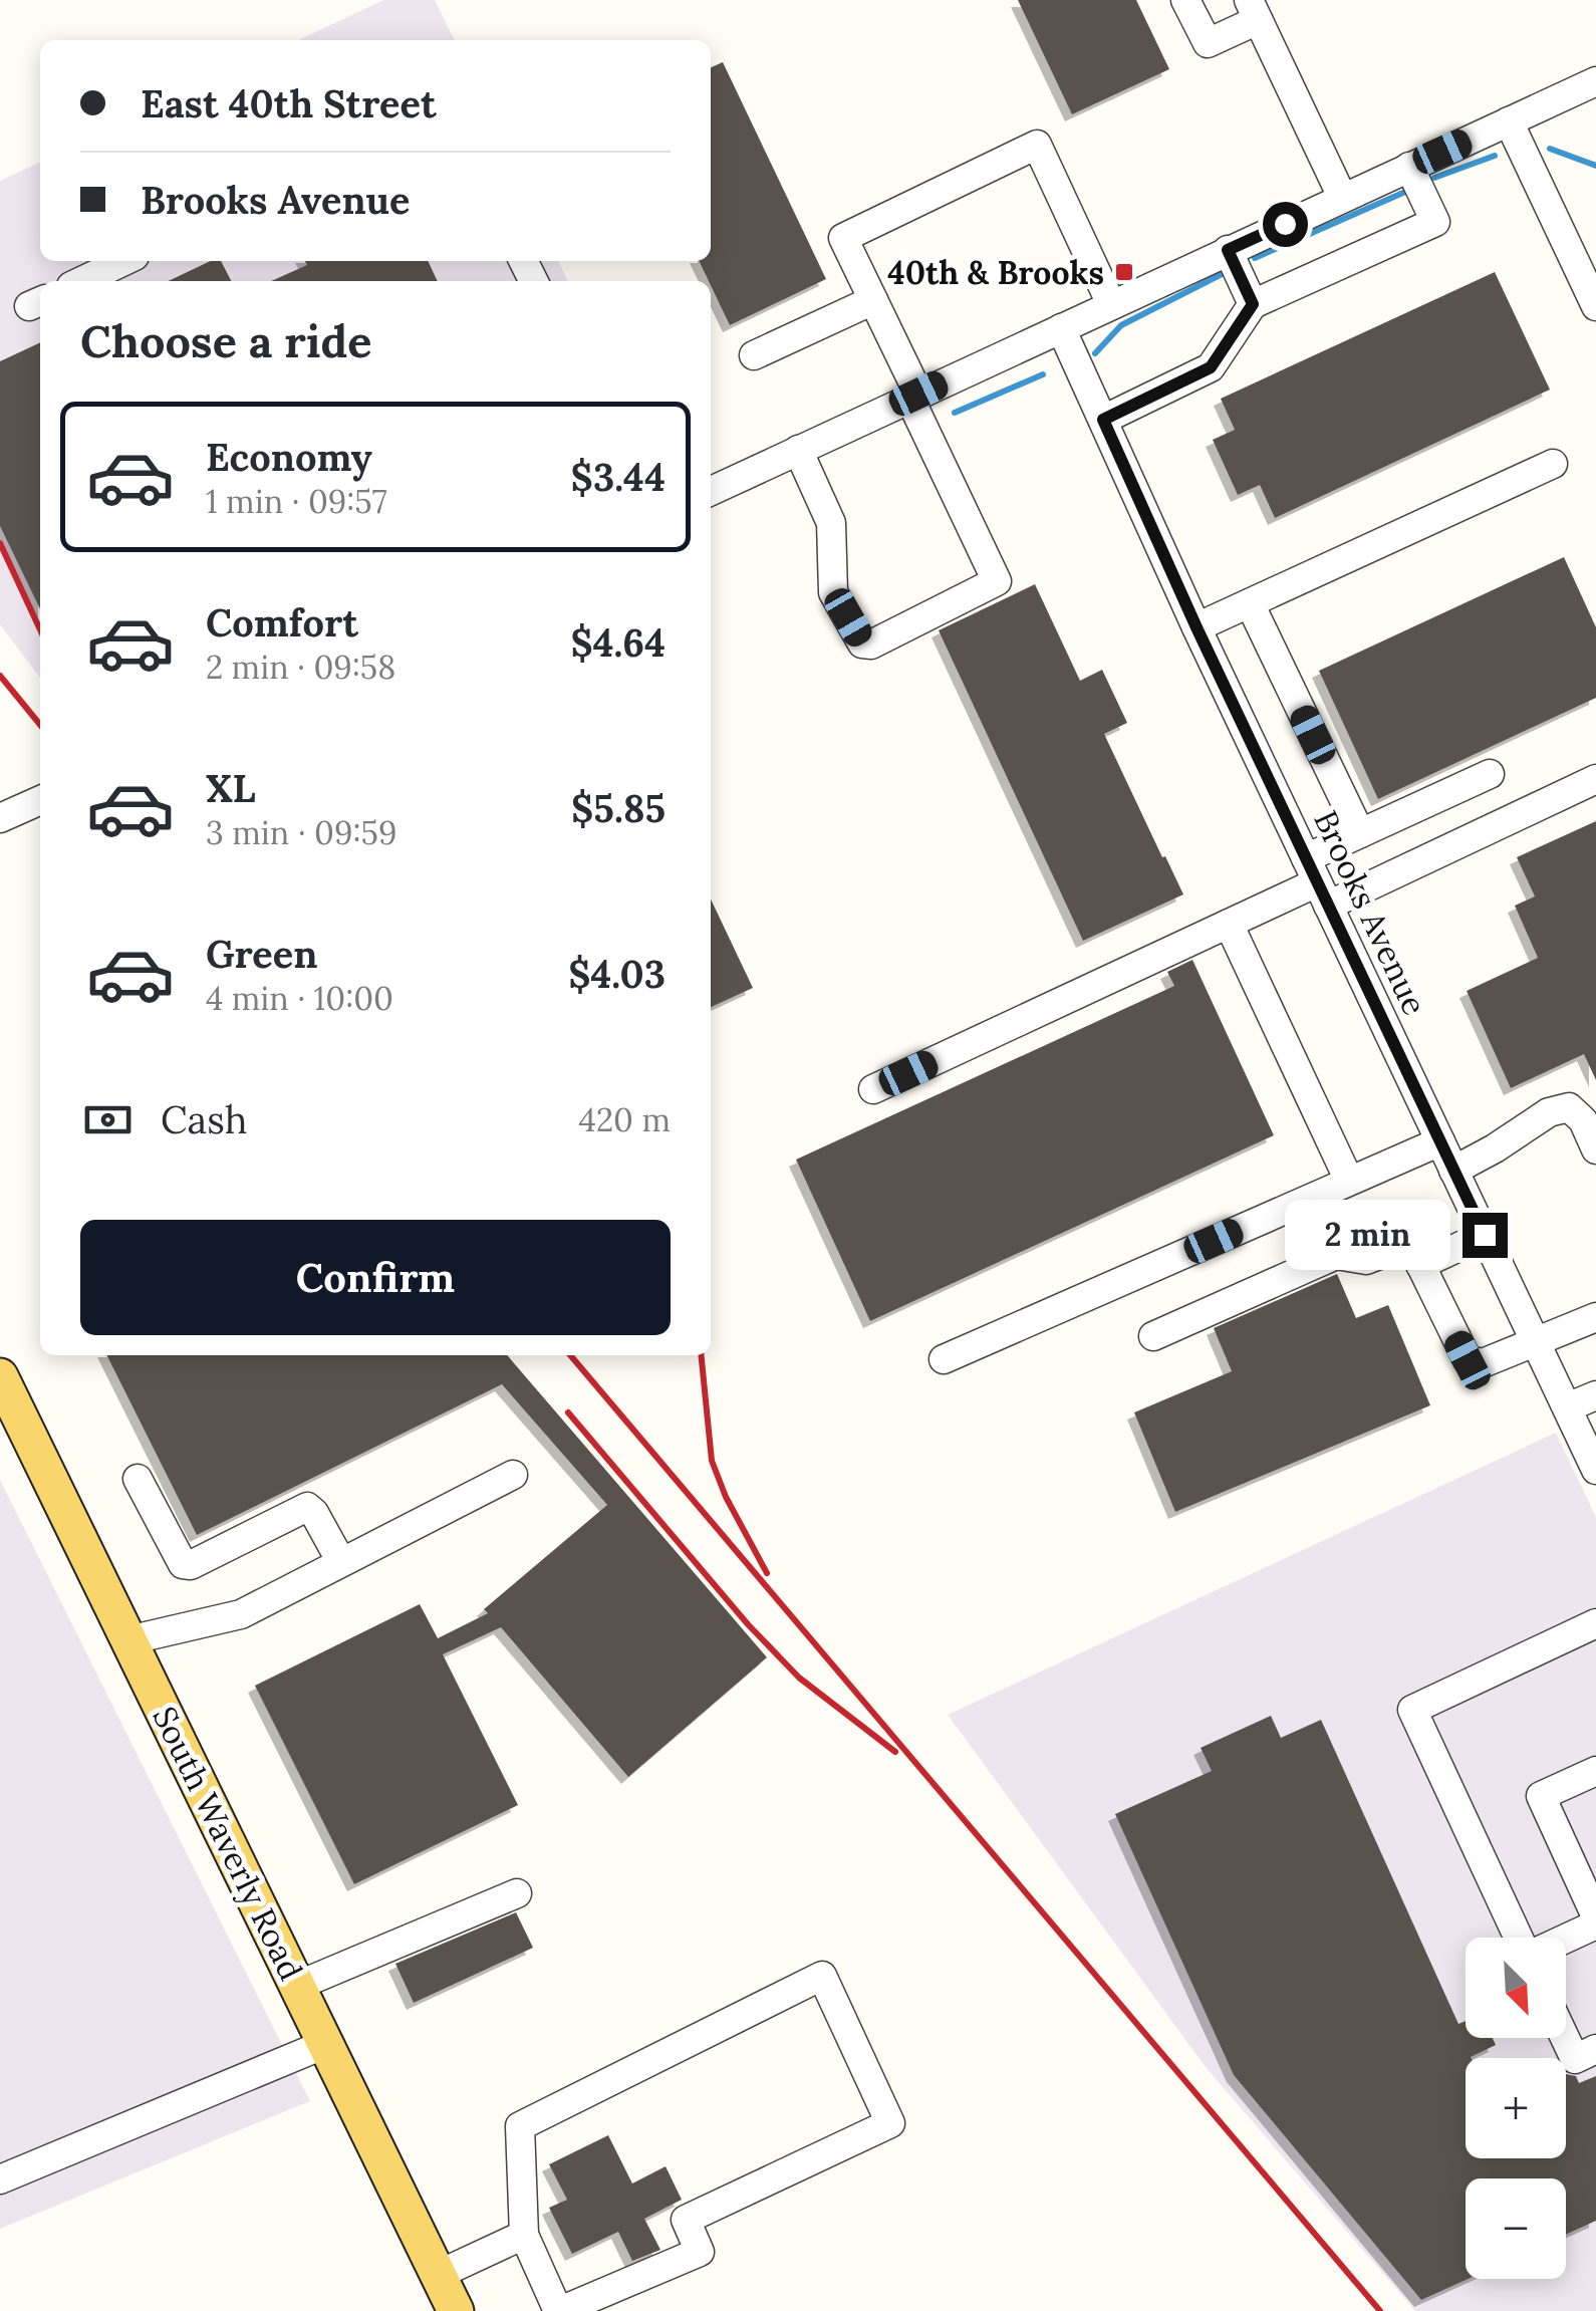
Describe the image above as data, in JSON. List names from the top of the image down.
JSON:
{
  "streets": {
    "main road": ["South Waverly Road"],
    "street": ["Brooks Avenue"]
  },
  "places": {
    "transit": ["40th & Brooks"]
  },
  "north": "bottom right",
  "page": {
    "banner": ["East 40th Street", "Brooks Avenue"],
    "heading": "Choose a ride",
    "list": [
      {
        "name": "Economy",
        "note": "1 min · 09:57",
        "value": "$3.44"
      },
      {
        "name": "Comfort",
        "note": "2 min · 09:58",
        "value": "$4.64"
      },
      {
        "name": "XL",
        "note": "3 min · 09:59",
        "value": "$5.85"
      },
      {
        "name": "Green",
        "note": "4 min · 10:00",
        "value": "$4.03"
      }
    ],
    "pay": ["Cash", "420 m"],
    "bubble": "2 min",
    "buttons": "Confirm",
    "map_buttons": ["+", "−"]
  }
}
